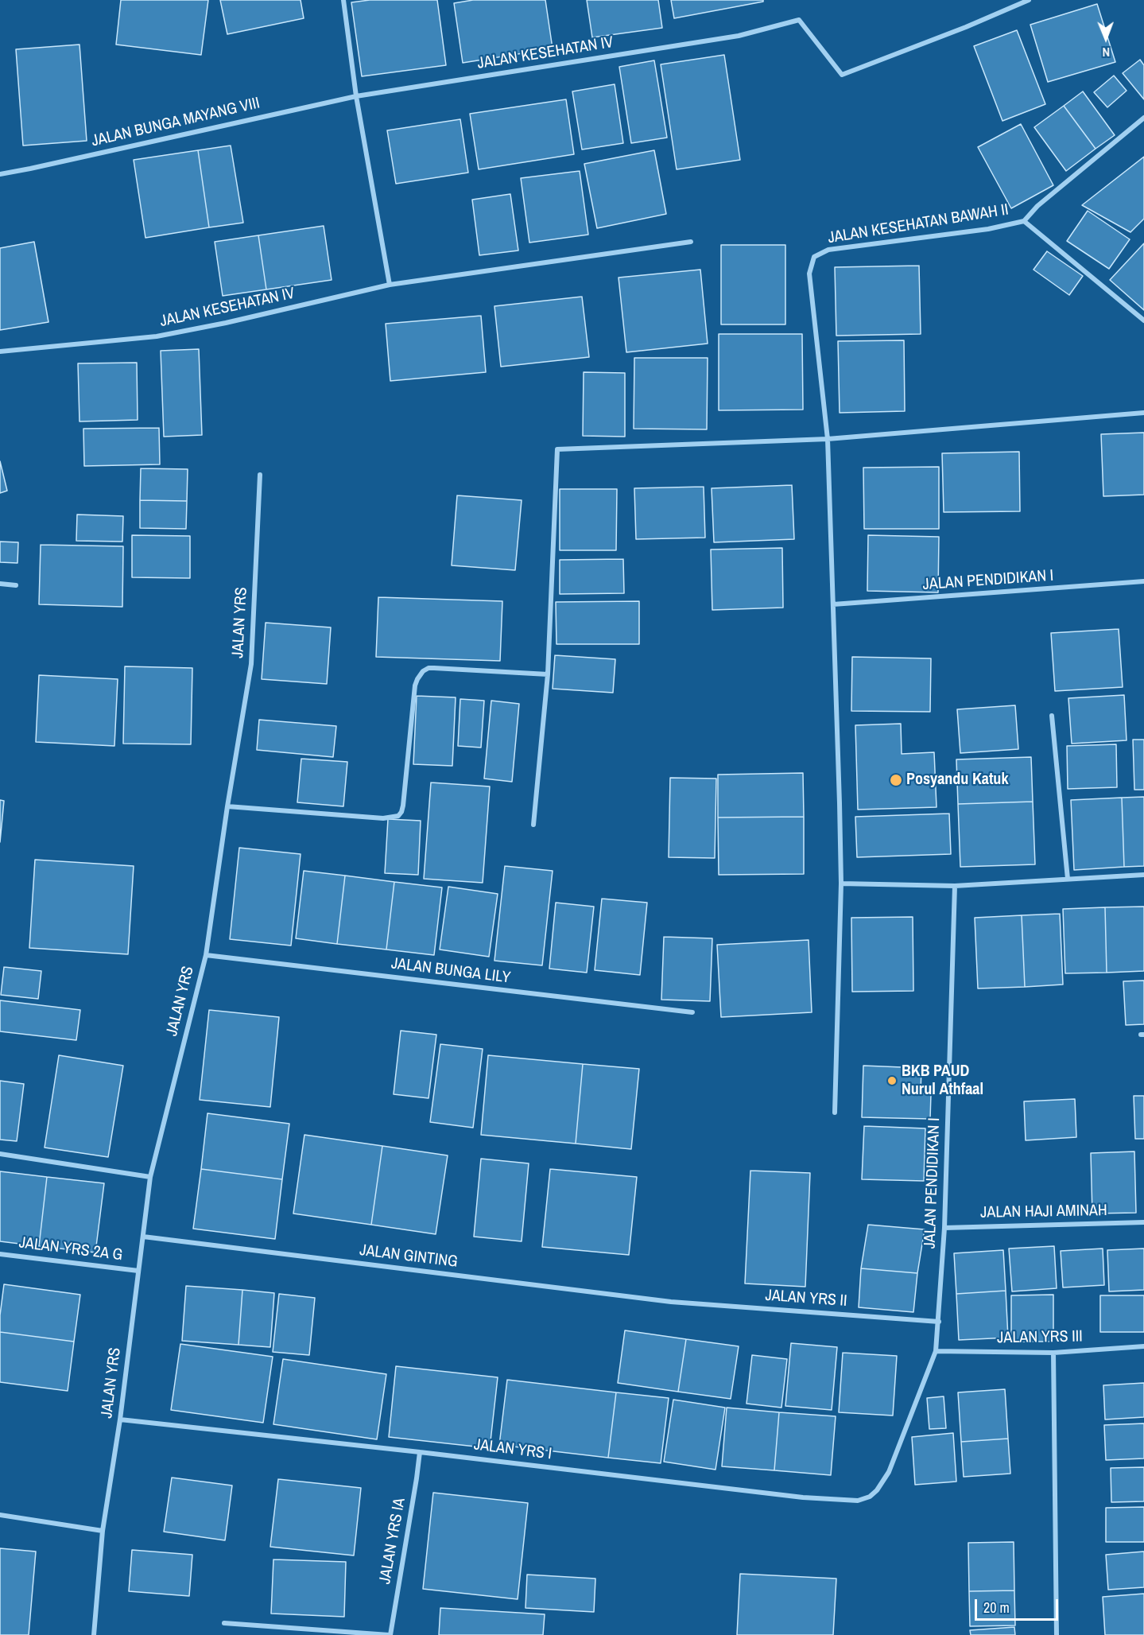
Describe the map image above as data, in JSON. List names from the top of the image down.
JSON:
{
  "streets": {
    "street": [
      "JALAN KESEHATAN IV",
      "JALAN BUNGA MAYANG VIII",
      "JALAN KESEHATAN BAWAH II",
      "JALAN PENDIDIKAN I",
      "JALAN YRS",
      "JALAN BUNGA LILY",
      "JALAN HAJI AMINAH",
      "JALAN YRS 2A G",
      "JALAN GINTING",
      "JALAN YRS II",
      "JALAN YRS III",
      "JALAN YRS I",
      "JALAN YRS IA"
    ]
  },
  "crossings": [
    ["JALAN KESEHATAN IV", "JALAN BUNGA MAYANG VIII"],
    ["JALAN KESEHATAN BAWAH II", "JALAN PENDIDIKAN I"],
    ["JALAN PENDIDIKAN I", "JALAN HAJI AMINAH"],
    ["JALAN PENDIDIKAN I", "JALAN YRS II"],
    ["JALAN PENDIDIKAN I", "JALAN YRS III"],
    ["JALAN PENDIDIKAN I", "JALAN YRS I"],
    ["JALAN YRS", "JALAN BUNGA LILY"],
    ["JALAN YRS", "JALAN YRS 2A G"],
    ["JALAN YRS", "JALAN GINTING"],
    ["JALAN YRS", "JALAN YRS I"],
    ["JALAN GINTING", "JALAN YRS II"],
    ["JALAN YRS I", "JALAN YRS IA"]
  ],
  "places": ["Posyandu Katuk", "BKB PAUD Nurul Athfaal"],
  "scale_bar": "20 m",
  "north": "bottom"
}
